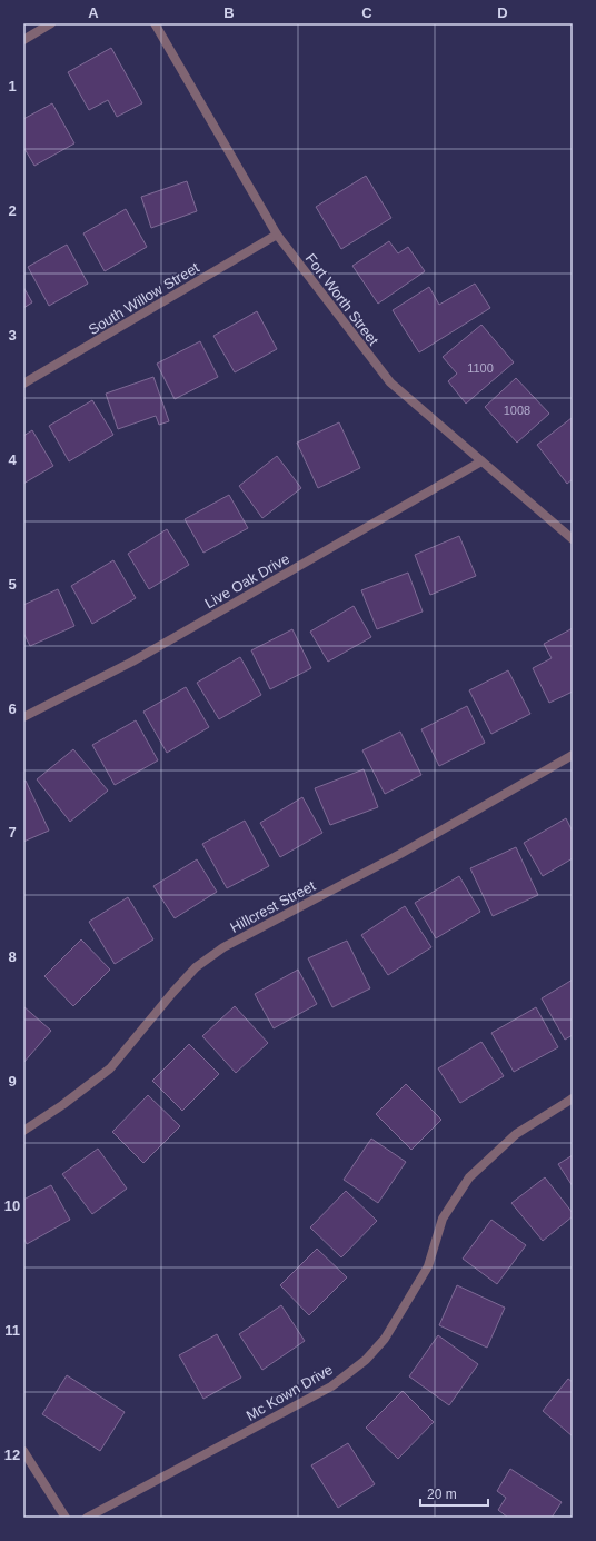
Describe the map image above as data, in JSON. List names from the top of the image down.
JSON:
{
  "streets": {
    "street": [
      "South Willow Street",
      "Fort Worth Street",
      "Live Oak Drive",
      "Hillcrest Street",
      "Mc Kown Drive"
    ]
  },
  "crossings": [
    ["South Willow Street", "Fort Worth Street"],
    ["Fort Worth Street", "Live Oak Drive"]
  ],
  "house_numbers": ["1100", "1008"],
  "scale_bar": "20 m",
  "grid": {
    "columns": [
      "A",
      "B",
      "C",
      "D"
    ],
    "rows": [
      "1",
      "2",
      "3",
      "4",
      "5",
      "6",
      "7",
      "8",
      "9",
      "10",
      "11",
      "12"
    ]
  }
}
